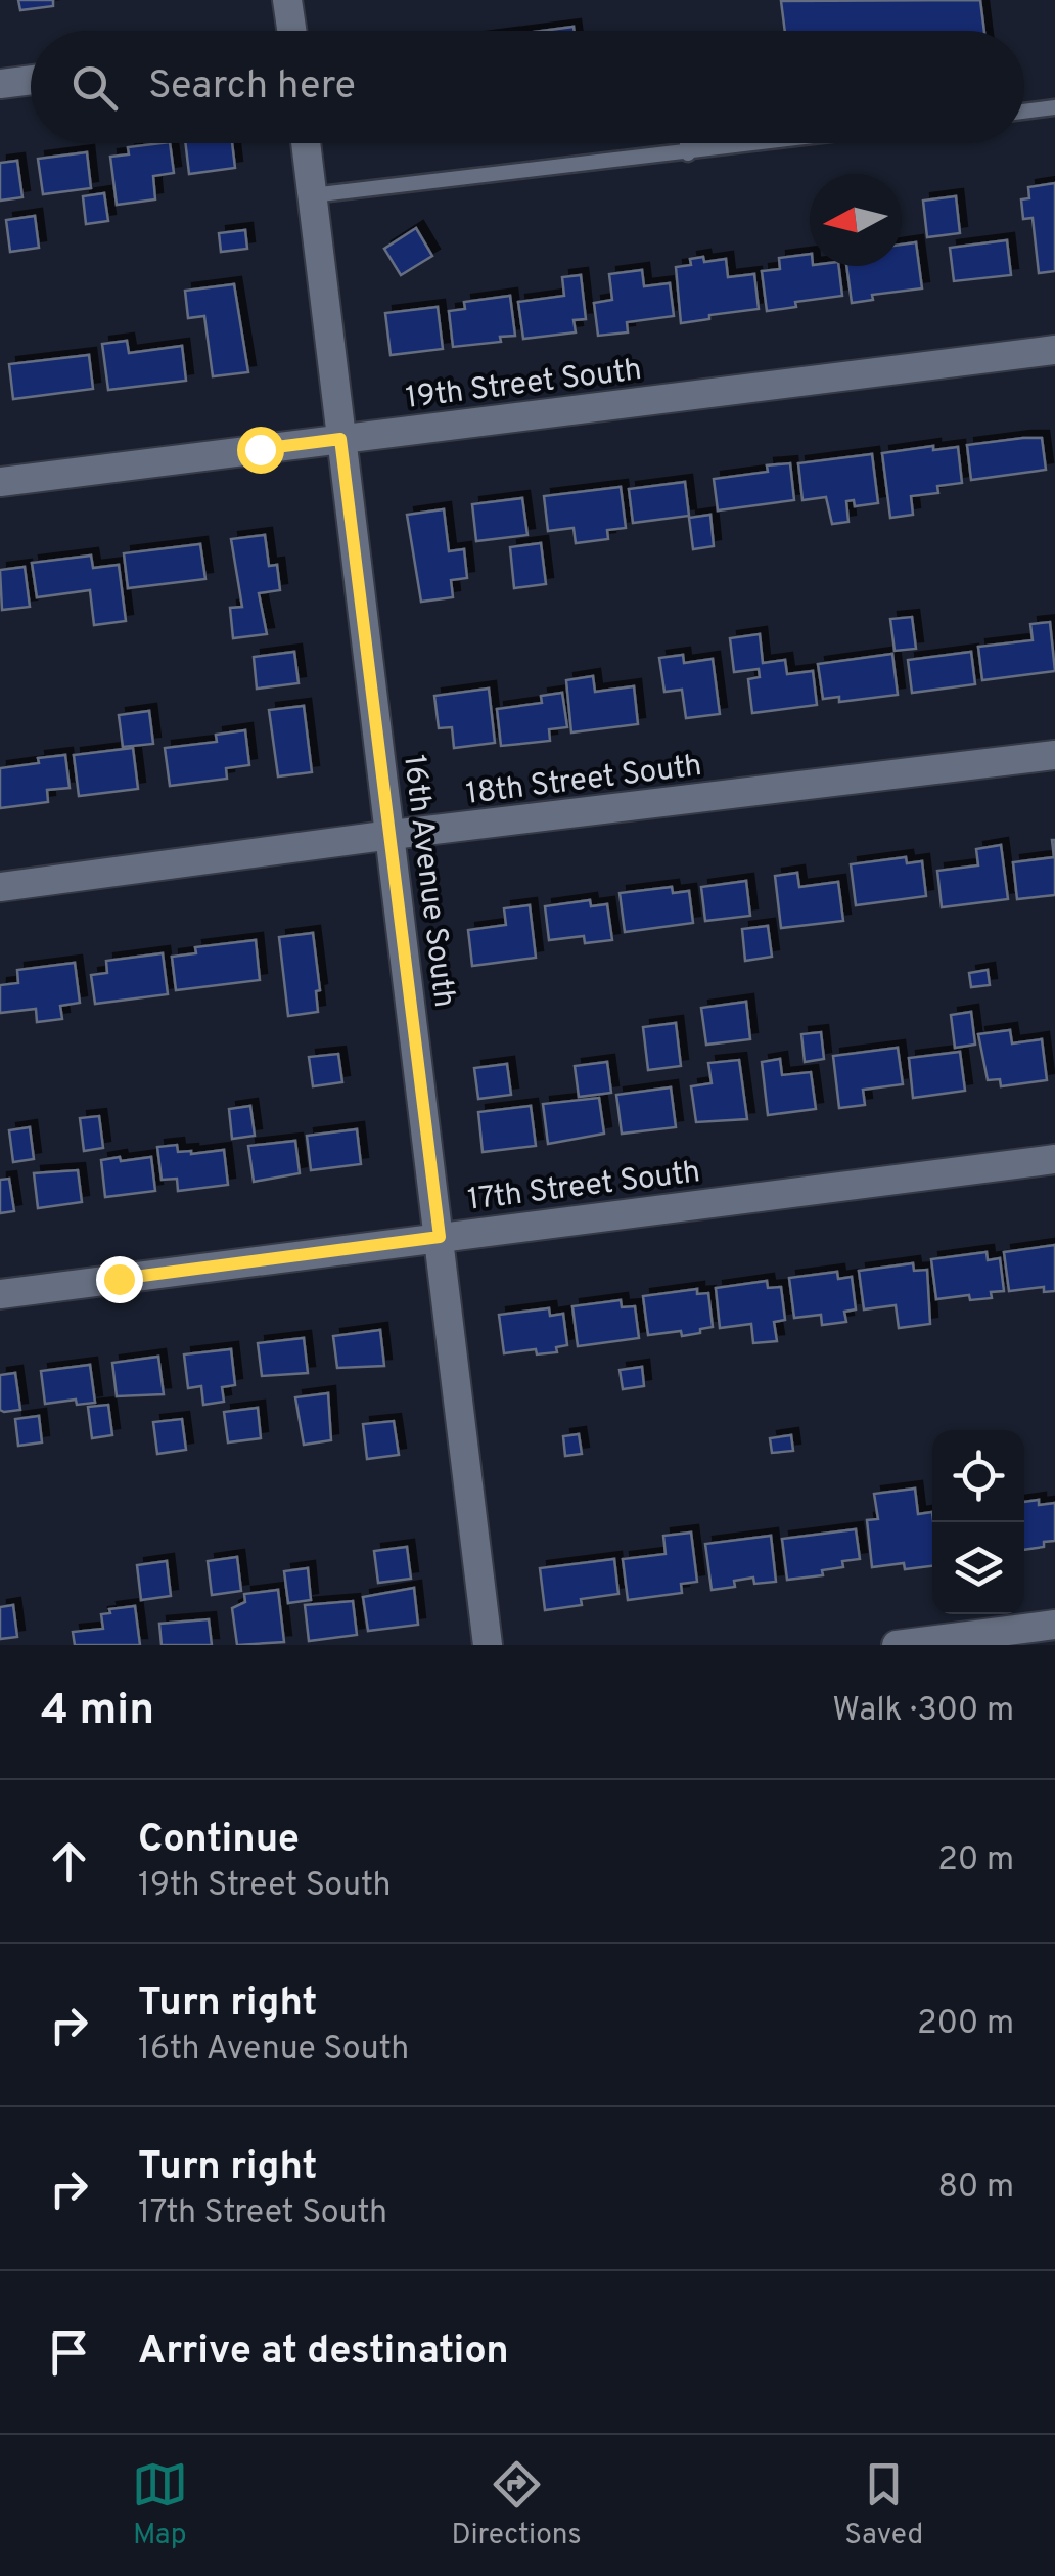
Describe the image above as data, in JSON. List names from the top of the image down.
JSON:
{
  "streets": {
    "street": [
      "19th Street South",
      "18th Street South",
      "16th Avenue South",
      "17th Street South"
    ]
  },
  "crossings": [
    ["19th Street South", "16th Avenue South"],
    ["18th Street South", "16th Avenue South"],
    ["16th Avenue South", "17th Street South"]
  ],
  "north": "left",
  "page": {
    "search": "Search here",
    "heading": ["4 min", "Walk · 300 m"],
    "list": [
      ["Continue", "19th Street South", "20 m"],
      ["Turn right", "16th Avenue South", "200 m"],
      ["Turn right", "17th Street South", "80 m"],
      "Arrive at destination"
    ],
    "nav": ["Map", "Directions", "Saved"]
  }
}
